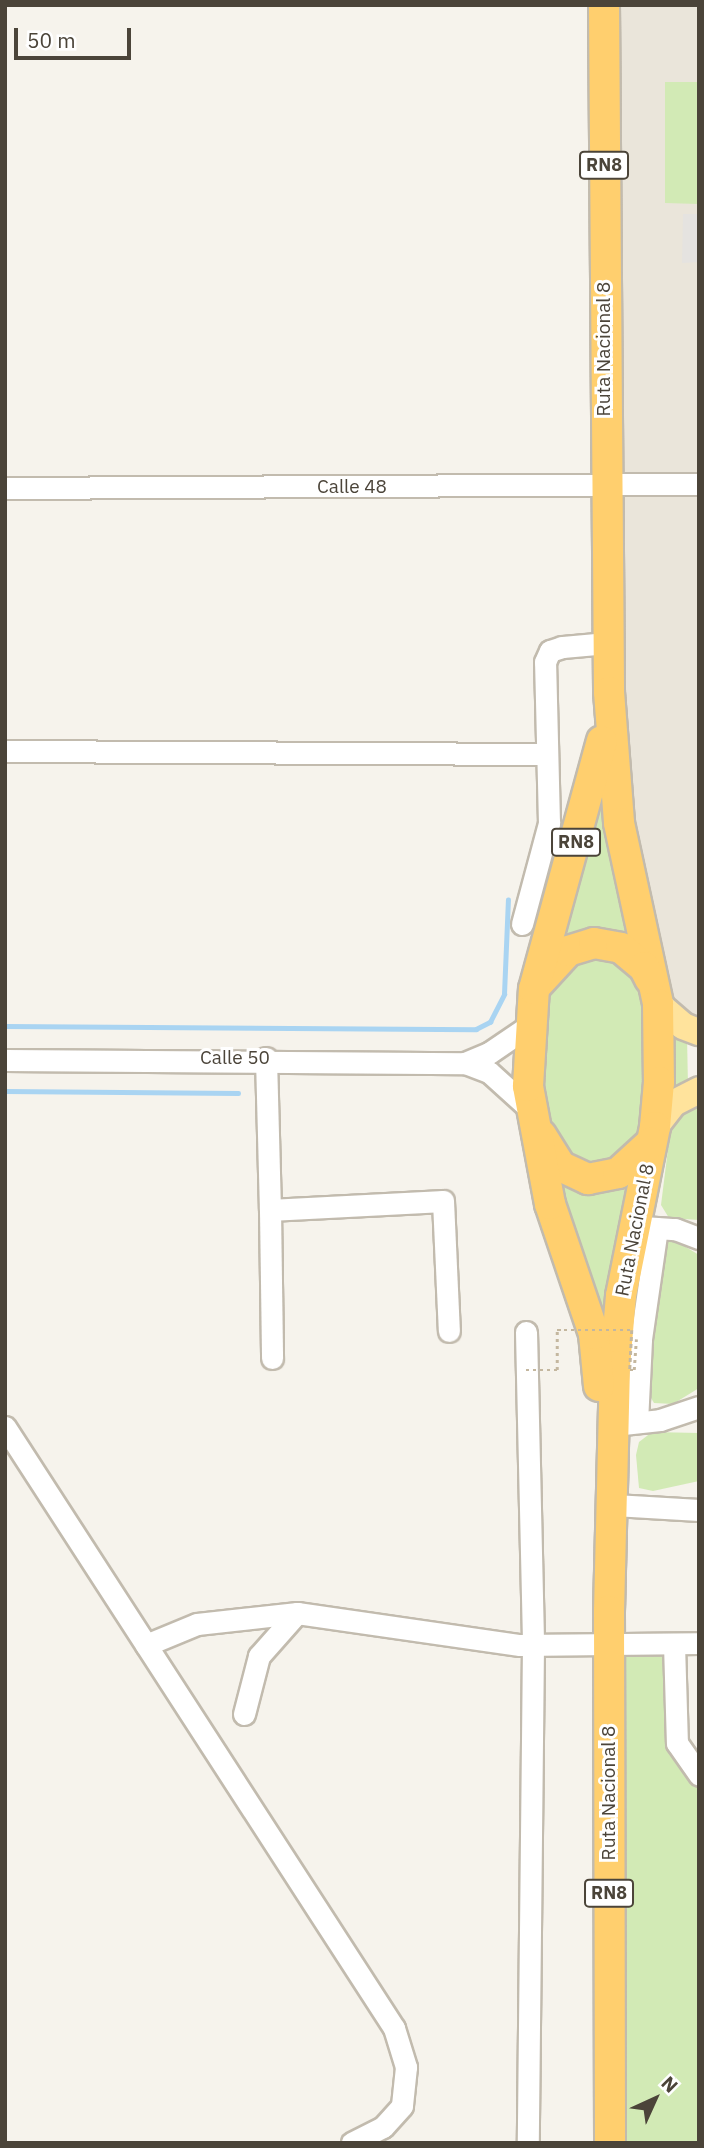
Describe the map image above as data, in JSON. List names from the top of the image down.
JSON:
{
  "streets": {
    "highway": ["RN8", "Ruta Nacional 8"],
    "street": ["Calle 48", "Calle 50"]
  },
  "crossings": [
    ["Ruta Nacional 8", "Calle 48"],
    ["Ruta Nacional 8", "Calle 50"]
  ],
  "scale_bar": "50 m",
  "north": "top right"
}
